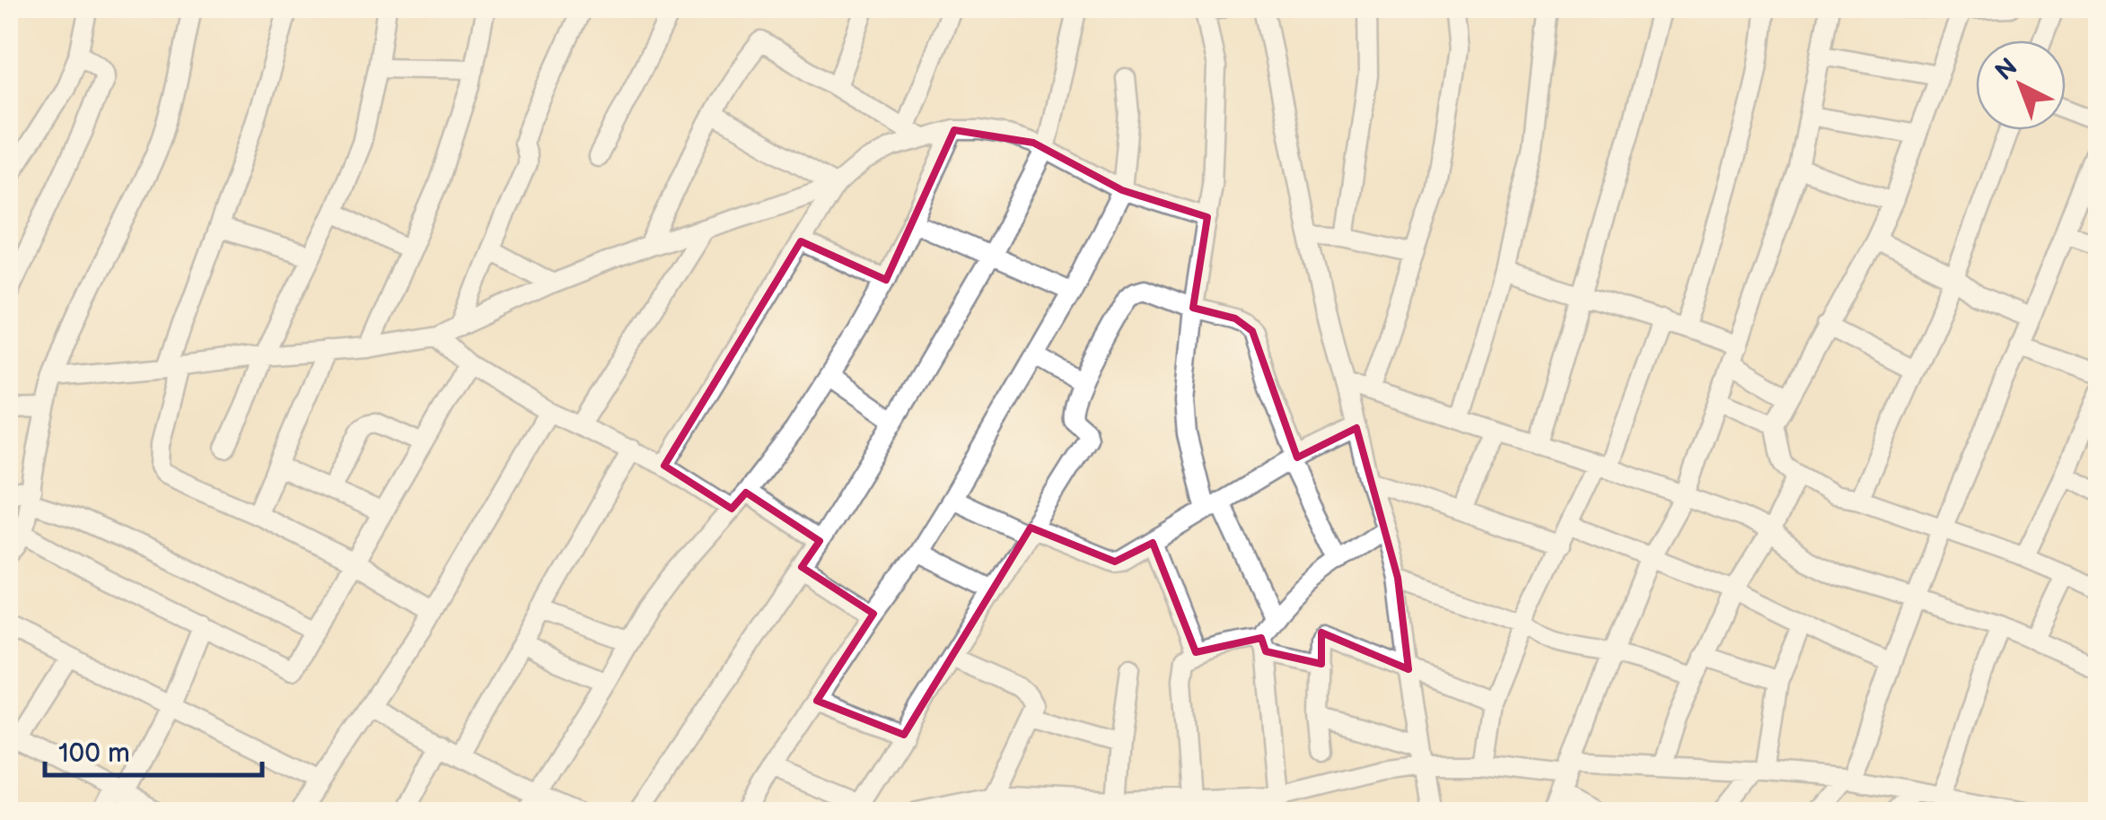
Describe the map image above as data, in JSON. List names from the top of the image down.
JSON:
{
  "scale_bar": "100 m",
  "north": "top left"
}
